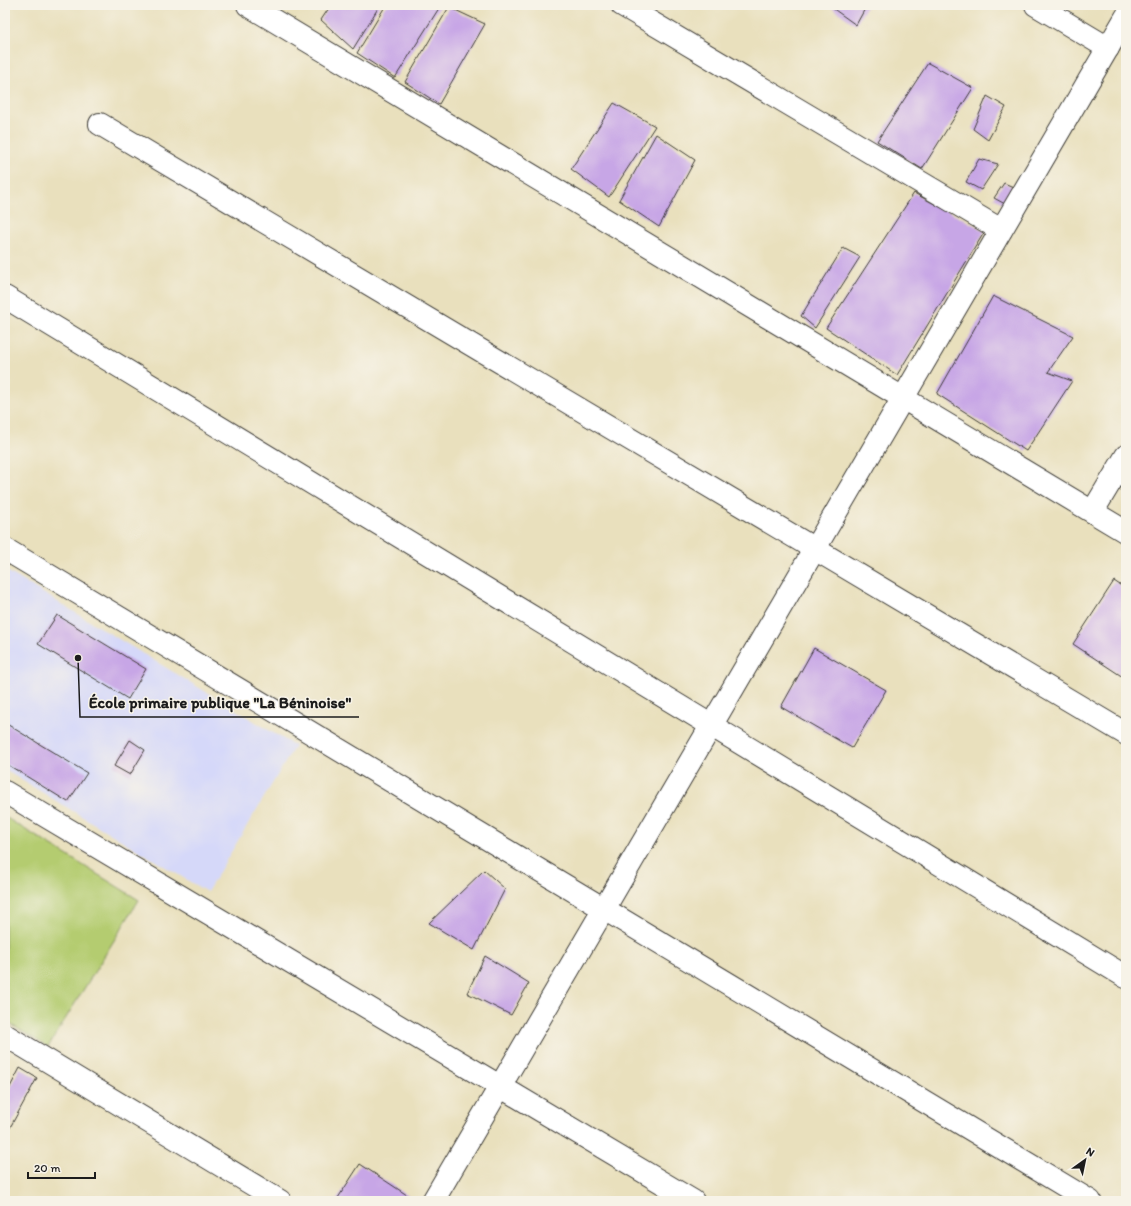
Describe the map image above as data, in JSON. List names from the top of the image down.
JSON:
{
  "places": ["École primaire publique \"La Béninoise\""],
  "scale_bar": "20 m",
  "north": "top right"
}
